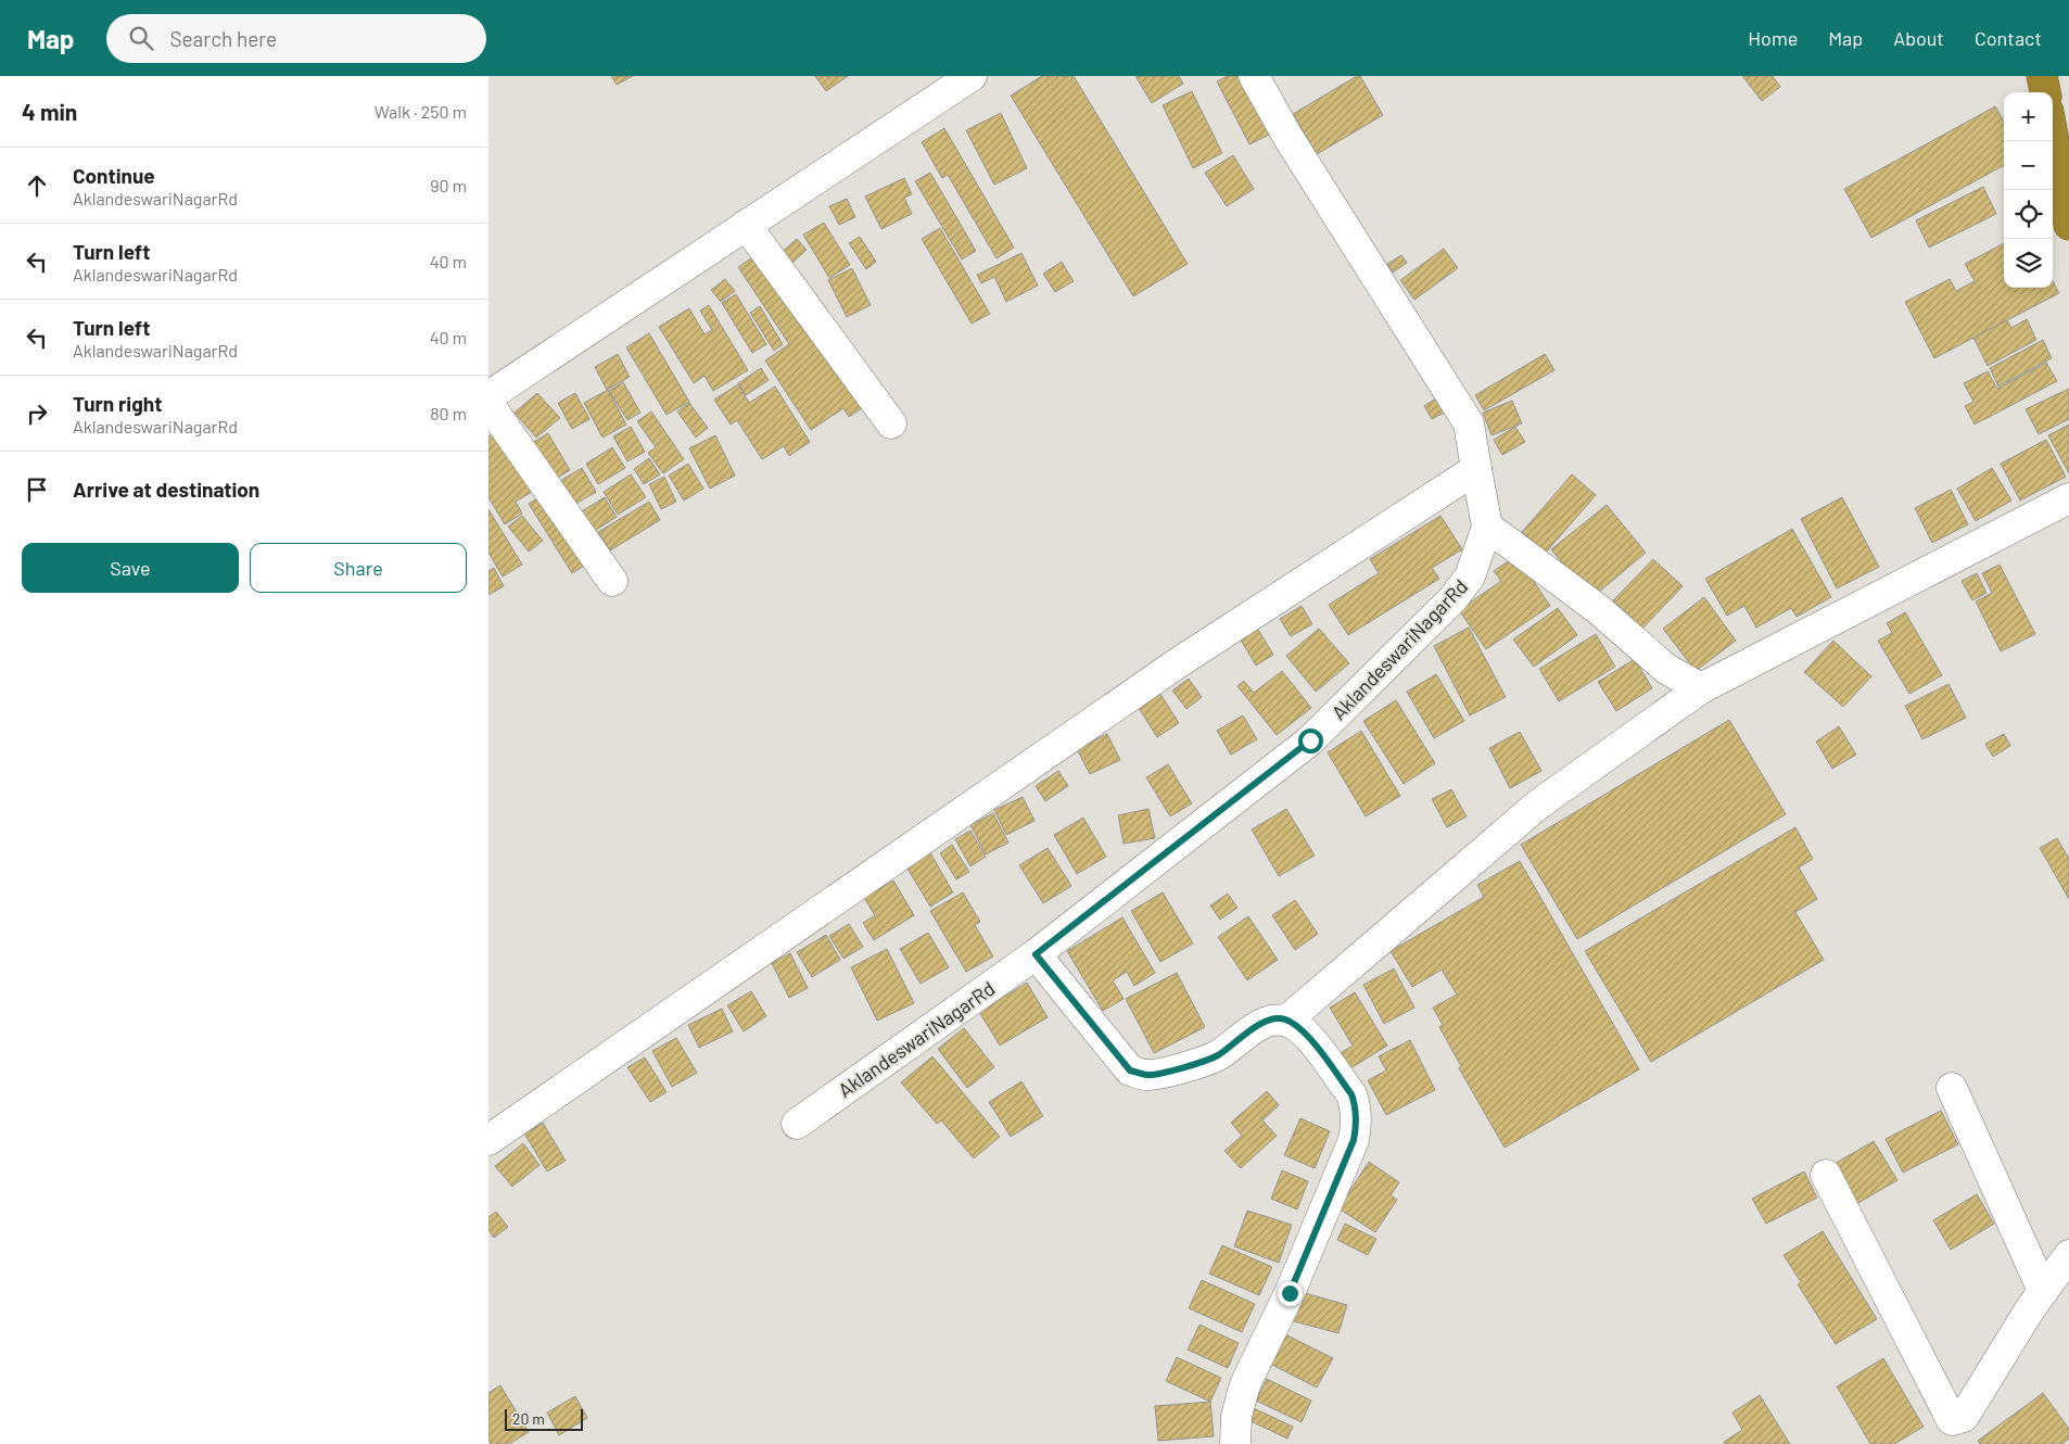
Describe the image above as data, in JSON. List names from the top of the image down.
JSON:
{
  "streets": {
    "street": ["AklandeswariNagarRd"]
  },
  "scale_bar": "20 m",
  "page": {
    "header": "Map",
    "search": "Search here",
    "nav": [
      "Home",
      "Map",
      "About",
      "Contact"
    ],
    "heading": ["4 min", "Walk · 250 m"],
    "map_buttons": ["+", "−"],
    "list": [
      ["Continue", "AklandeswariNagarRd", "90 m"],
      ["Turn left", "AklandeswariNagarRd", "40 m"],
      ["Turn left", "AklandeswariNagarRd", "40 m"],
      ["Turn right", "AklandeswariNagarRd", "80 m"],
      "Arrive at destination"
    ],
    "buttons": ["Save", "Share"],
    "scale": "20 m"
  }
}
